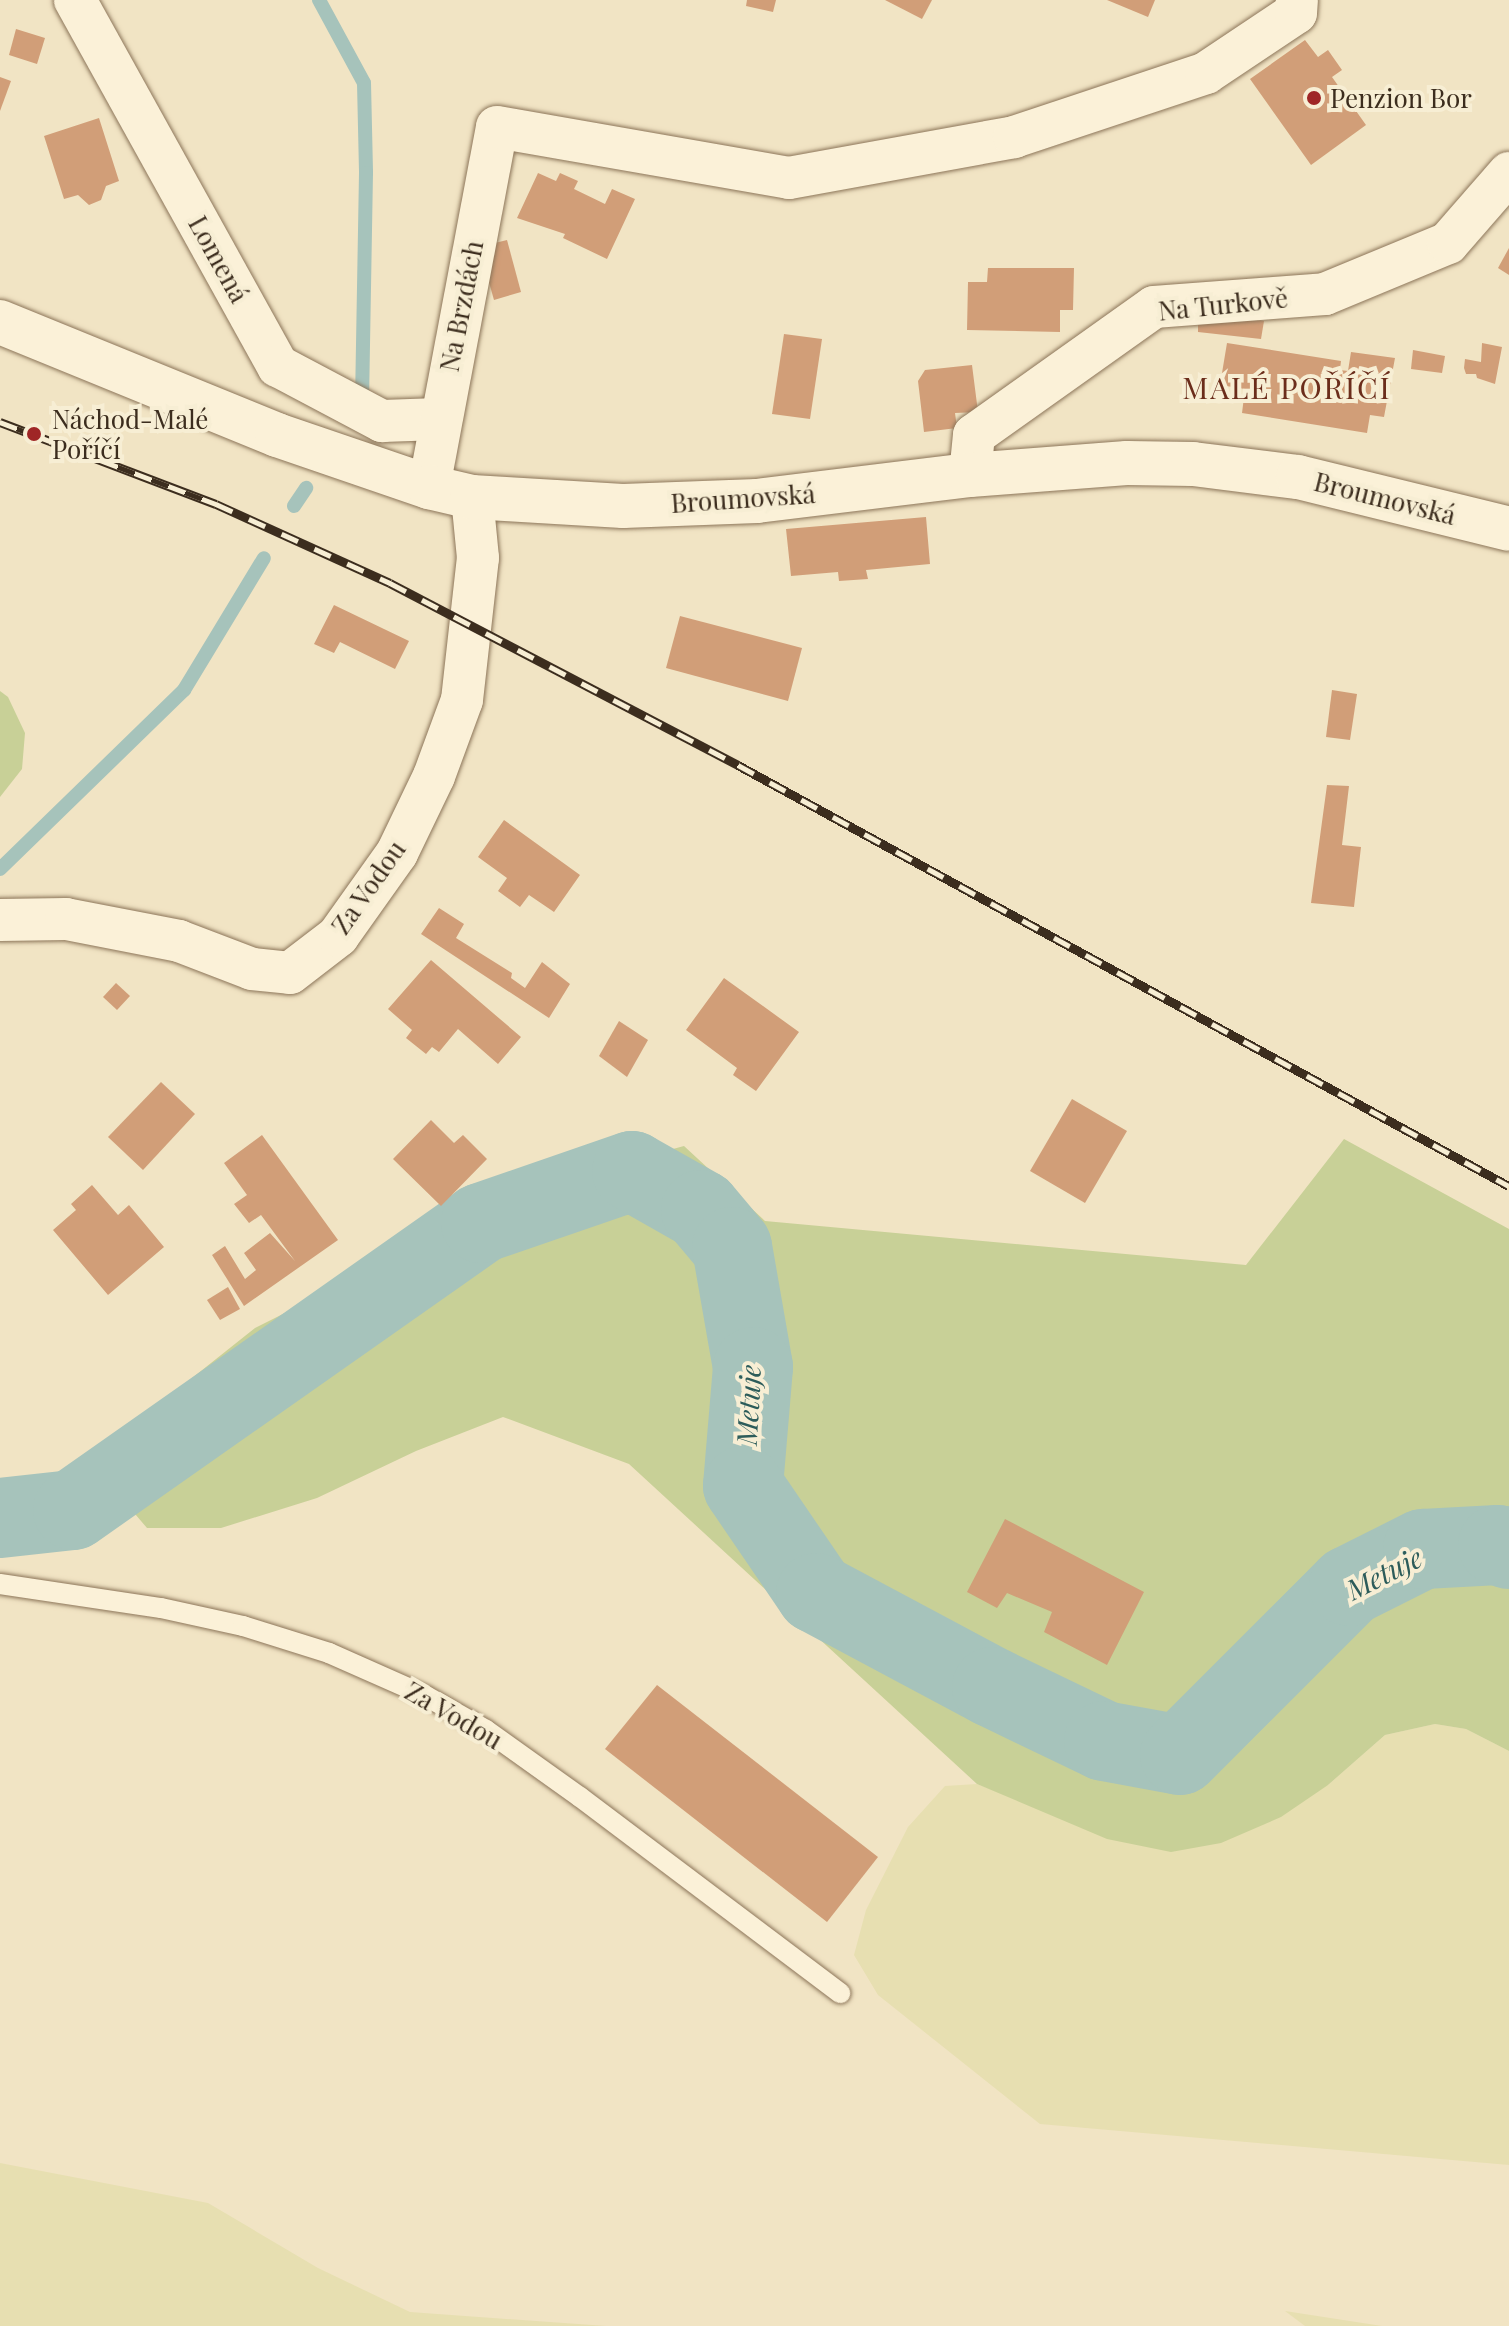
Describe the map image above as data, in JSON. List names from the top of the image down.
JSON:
{
  "streets": {
    "main road": ["Broumovská"],
    "street": [
      "Lomená",
      "Na Turkově",
      "Na Brzdách",
      "Za Vodou"
    ]
  },
  "crossings": [
    ["Lomená", "Na Brzdách"],
    ["Na Turkově", "Broumovská"],
    ["Na Brzdách", "Broumovská"],
    ["Broumovská", "Za Vodou"]
  ],
  "districts": ["MALÉ POŘÍČÍ"],
  "water": ["Metuje"],
  "places": ["Penzion Bor", "Náchod-Malé Poříčí"]
}
